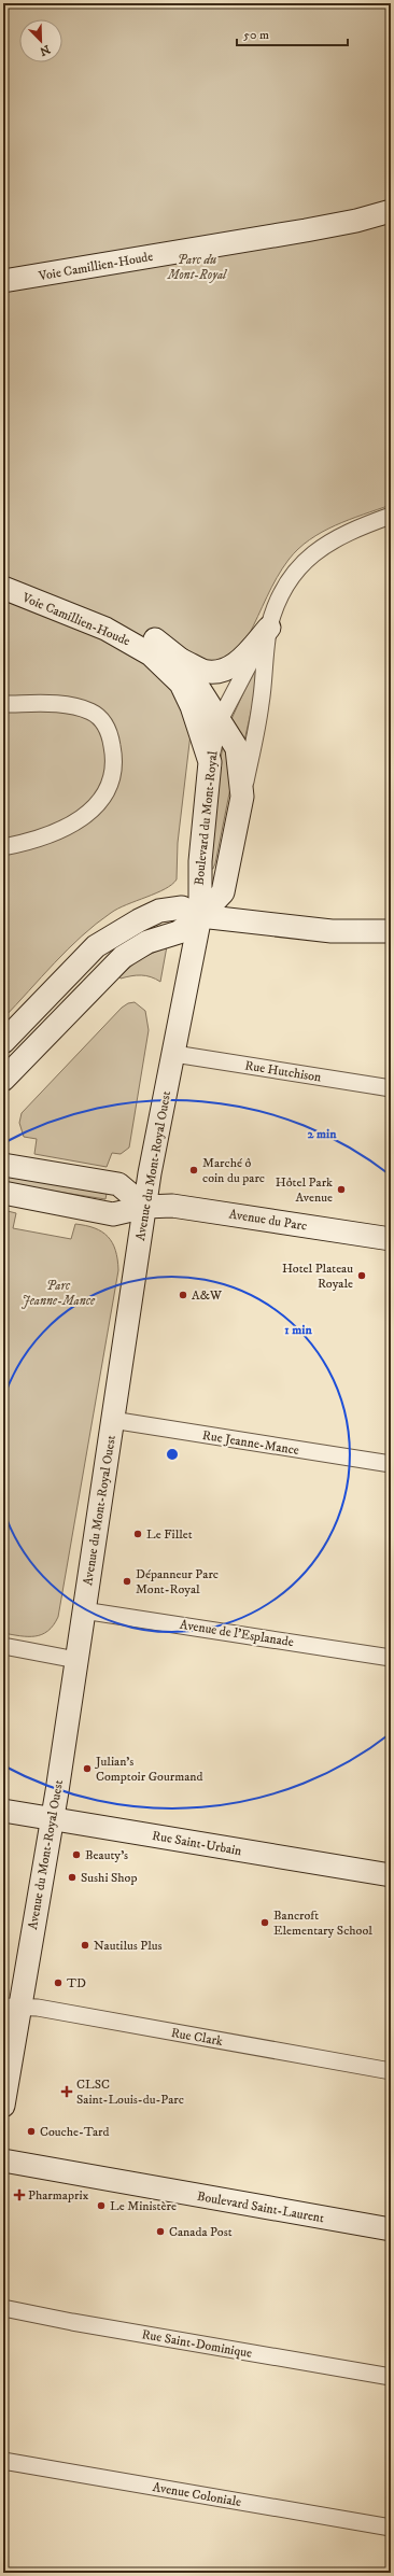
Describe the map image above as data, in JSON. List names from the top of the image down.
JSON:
{
  "streets": {
    "main road": [
      "Voie Camillien-Houde",
      "Boulevard du Mont-Royal",
      "Avenue du Mont-Royal Ouest",
      "Avenue du Parc",
      "Rue Saint-Urbain",
      "Boulevard Saint-Laurent"
    ],
    "street": [
      "Rue Hutchison",
      "Rue Jeanne-Mance",
      "Avenue de l'Esplanade",
      "Rue Clark",
      "Rue Saint-Dominique",
      "Avenue Coloniale"
    ]
  },
  "crossings": [
    ["Voie Camillien-Houde", "Boulevard du Mont-Royal"],
    ["Boulevard du Mont-Royal", "Avenue du Mont-Royal Ouest"],
    ["Rue Hutchison", "Avenue du Mont-Royal Ouest"],
    ["Avenue du Mont-Royal Ouest", "Avenue du Parc"],
    ["Avenue du Mont-Royal Ouest", "Rue Jeanne-Mance"],
    ["Avenue du Mont-Royal Ouest", "Avenue de l'Esplanade"],
    ["Avenue du Mont-Royal Ouest", "Rue Saint-Urbain"],
    ["Avenue du Mont-Royal Ouest", "Rue Clark"]
  ],
  "parks": ["Parc du Mont-Royal", "Parc Jeanne-Mance"],
  "places": {
    "other": [
      "Marché ô coin du parc",
      "Hôtel Park Avenue",
      "Hotel Plateau Royale",
      "A&W",
      "Le Fillet",
      "Dépanneur Parc Mont-Royal",
      "Julian’s Comptoir Gourmand",
      "Beauty's",
      "Sushi Shop",
      "Bancroft Elementary School",
      "Nautilus Plus",
      "TD",
      "Couche-Tard",
      "Le Ministère",
      "Canada Post"
    ],
    "health": ["CLSC Saint-Louis-du-Parc", "Pharmaprix"]
  },
  "scale_bar": "50 m",
  "north": "bottom right",
  "rings": ["2 min", "1 min"]
}
